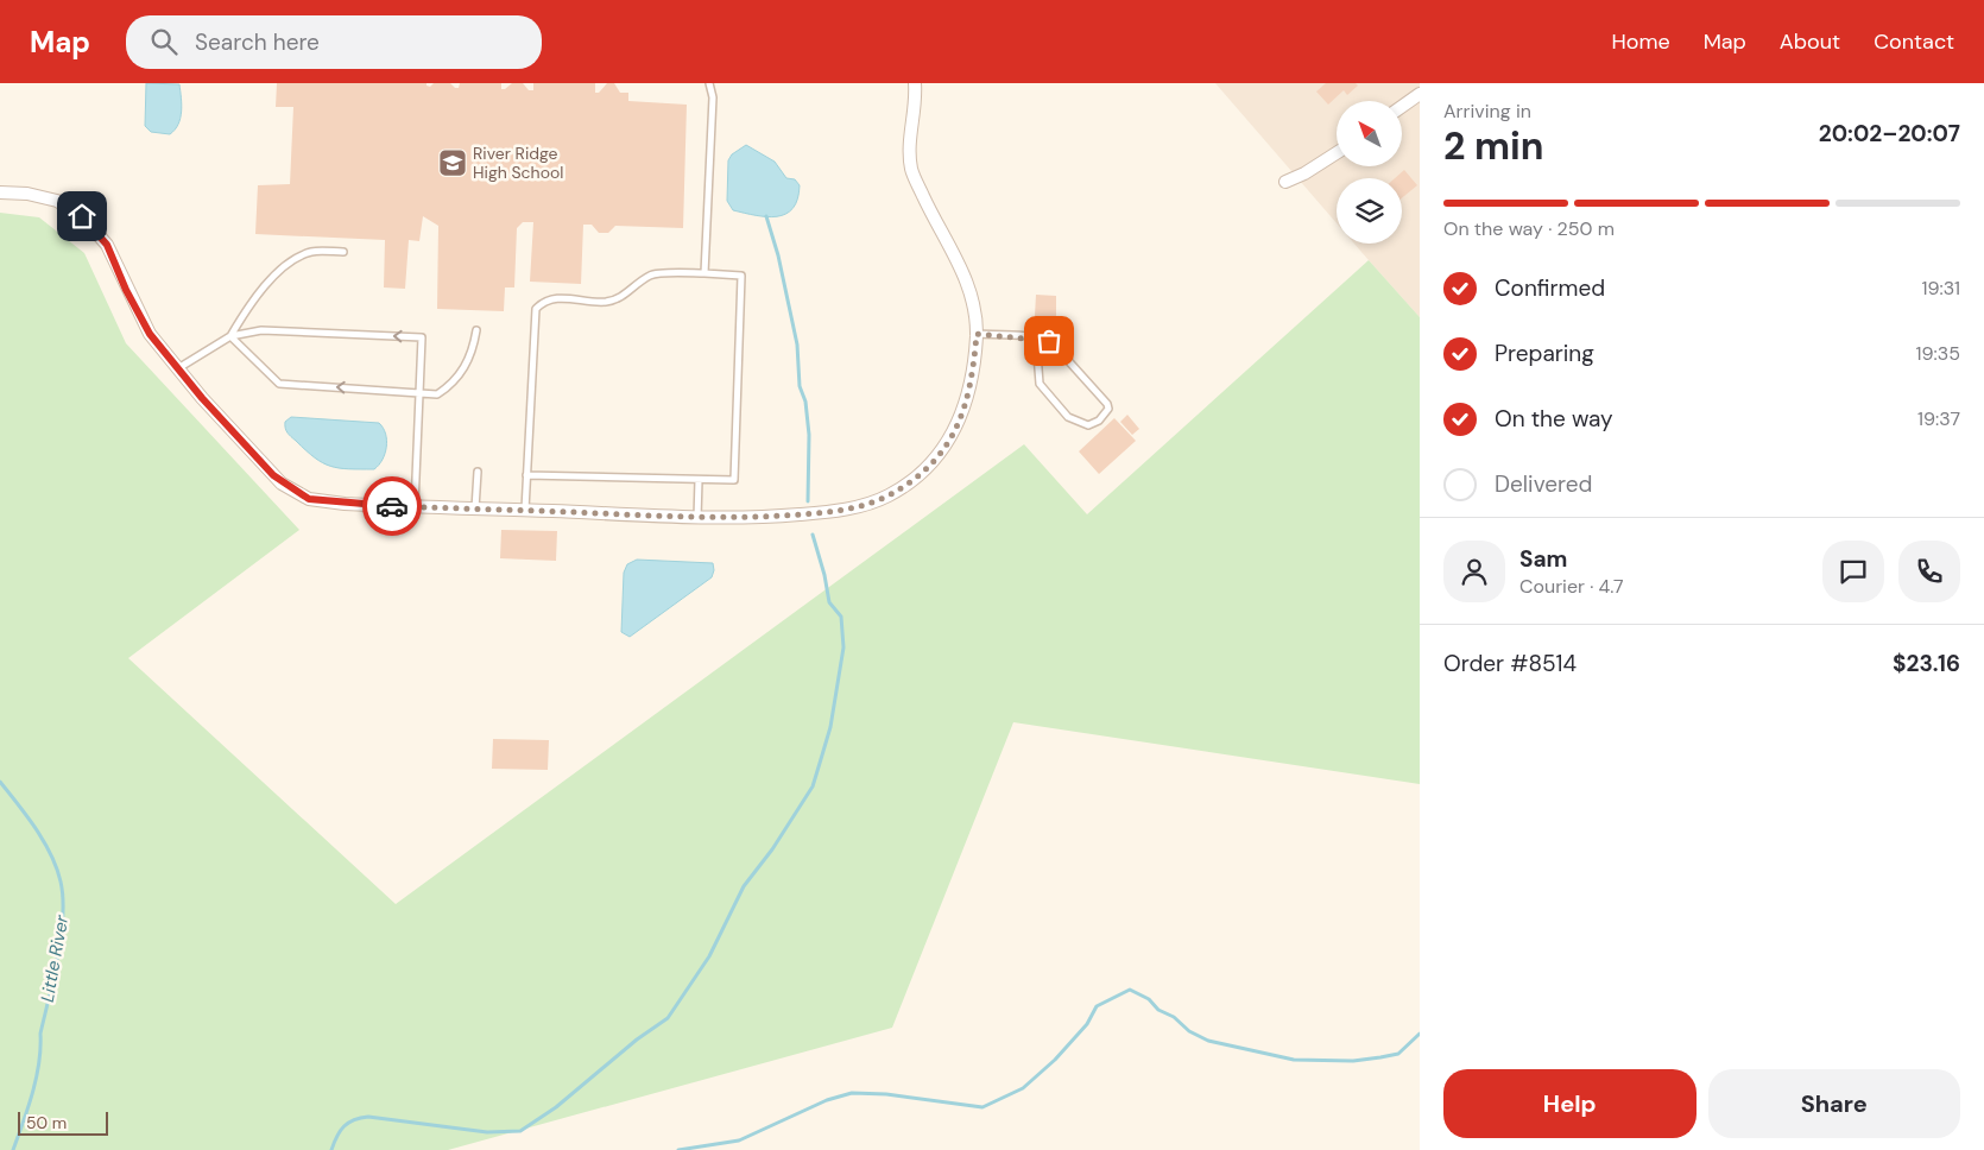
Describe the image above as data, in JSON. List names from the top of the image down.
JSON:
{
  "water": ["Little River"],
  "places": {
    "school or university": ["River Ridge High School"]
  },
  "scale_bar": "50 m",
  "north": "top left",
  "page": {
    "header": "Map",
    "search": "Search here",
    "nav": [
      "Home",
      "Map",
      "About",
      "Contact"
    ],
    "heading": ["2 min", "Arriving in", "20:02–20:07"],
    "panel": [
      "Sam",
      "Courier · 4.7",
      "Order #8514",
      "$23.16"
    ],
    "bar": "On the way · 250 m",
    "list": [
      ["Confirmed", "19:31"],
      ["Preparing", "19:35"],
      ["On the way", "19:37"],
      "Delivered"
    ],
    "buttons": ["Help", "Share"],
    "scale": "50 m"
  }
}
